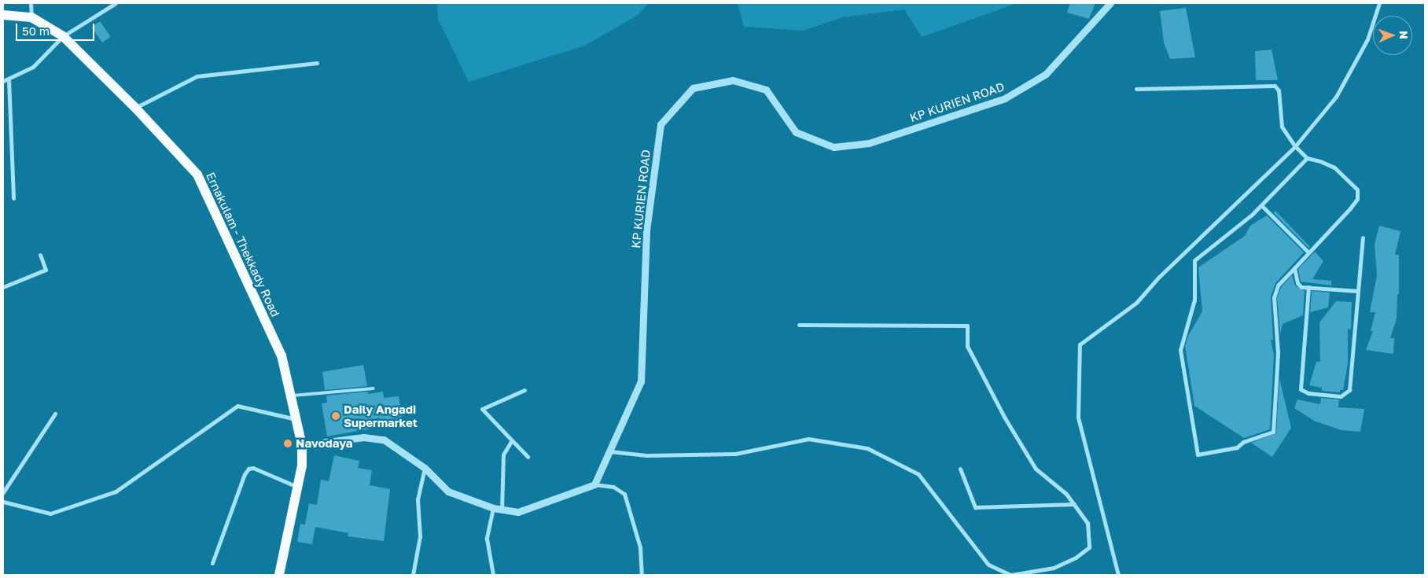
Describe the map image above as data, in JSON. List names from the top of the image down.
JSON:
{
  "streets": {
    "main road": ["Ernakulam - Thekkady Road"],
    "street": ["KP KURIEN ROAD"]
  },
  "places": ["Daily Angadi Supermarket", "Navodaya"],
  "scale_bar": "50 m",
  "north": "right"
}
